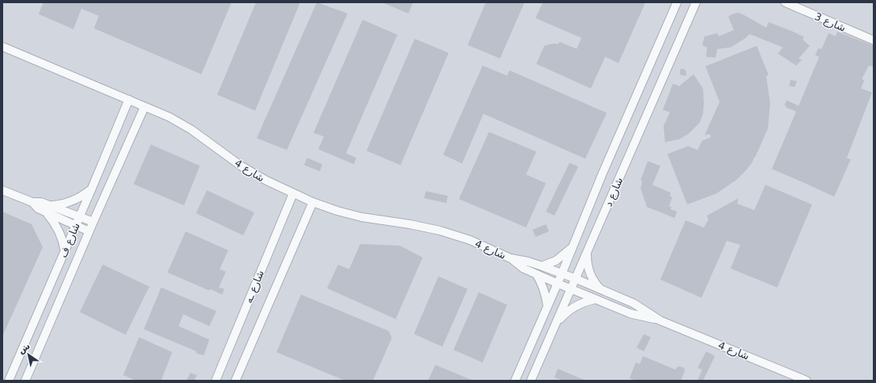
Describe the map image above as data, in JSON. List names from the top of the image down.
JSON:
{
  "streets": {
    "street": [
      "شارع 3",
      "شارع 4",
      "شارع د",
      "شارع ف",
      "شارع ـه"
    ]
  },
  "crossings": [
    ["شارع 4", "شارع د"],
    ["شارع 4", "شارع ف"],
    ["شارع 4", "شارع ـه"]
  ],
  "north": "top left"
}
